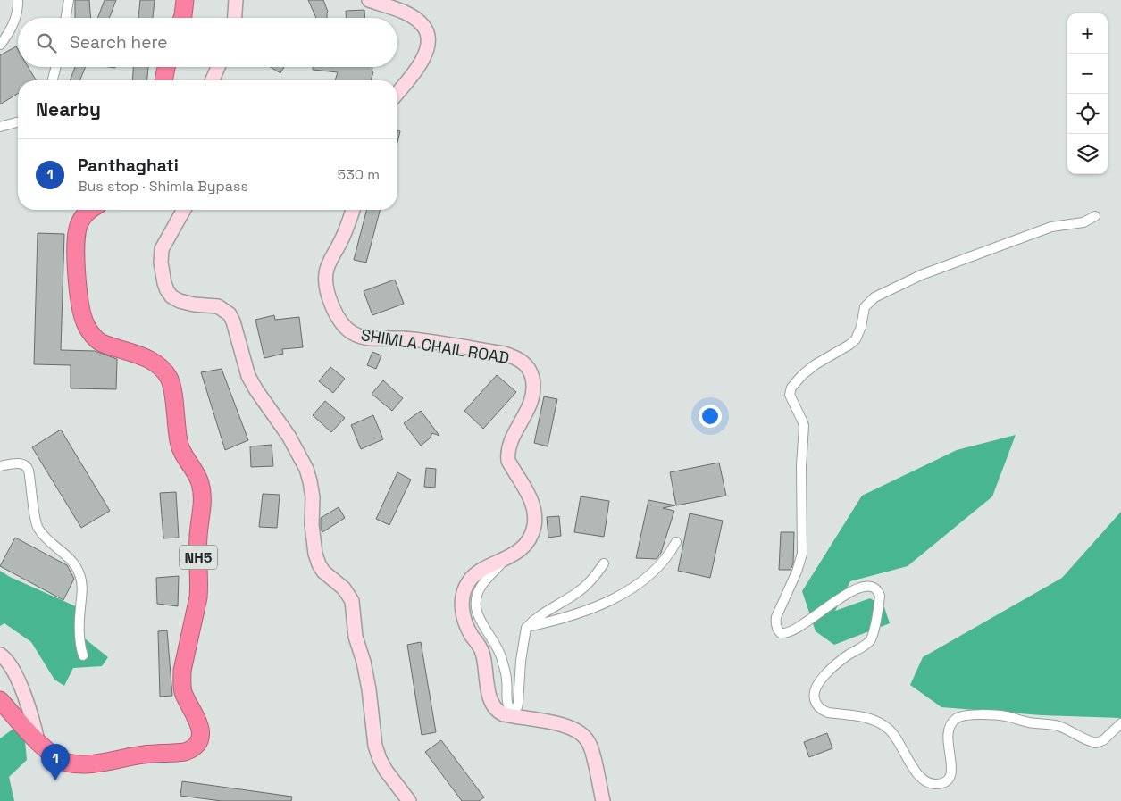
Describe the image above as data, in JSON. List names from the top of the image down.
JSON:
{
  "streets": {
    "highway": ["NH5"],
    "main road": ["SHIMLA CHAIL ROAD"]
  },
  "page": {
    "map_buttons": ["+", "−"],
    "search": "Search here",
    "heading": "Nearby",
    "list": [
      {
        "mark": "1",
        "name": "Panthaghati",
        "note": "Bus stop · Shimla Bypass",
        "value": "530 m"
      }
    ],
    "pins": "1"
  }
}
